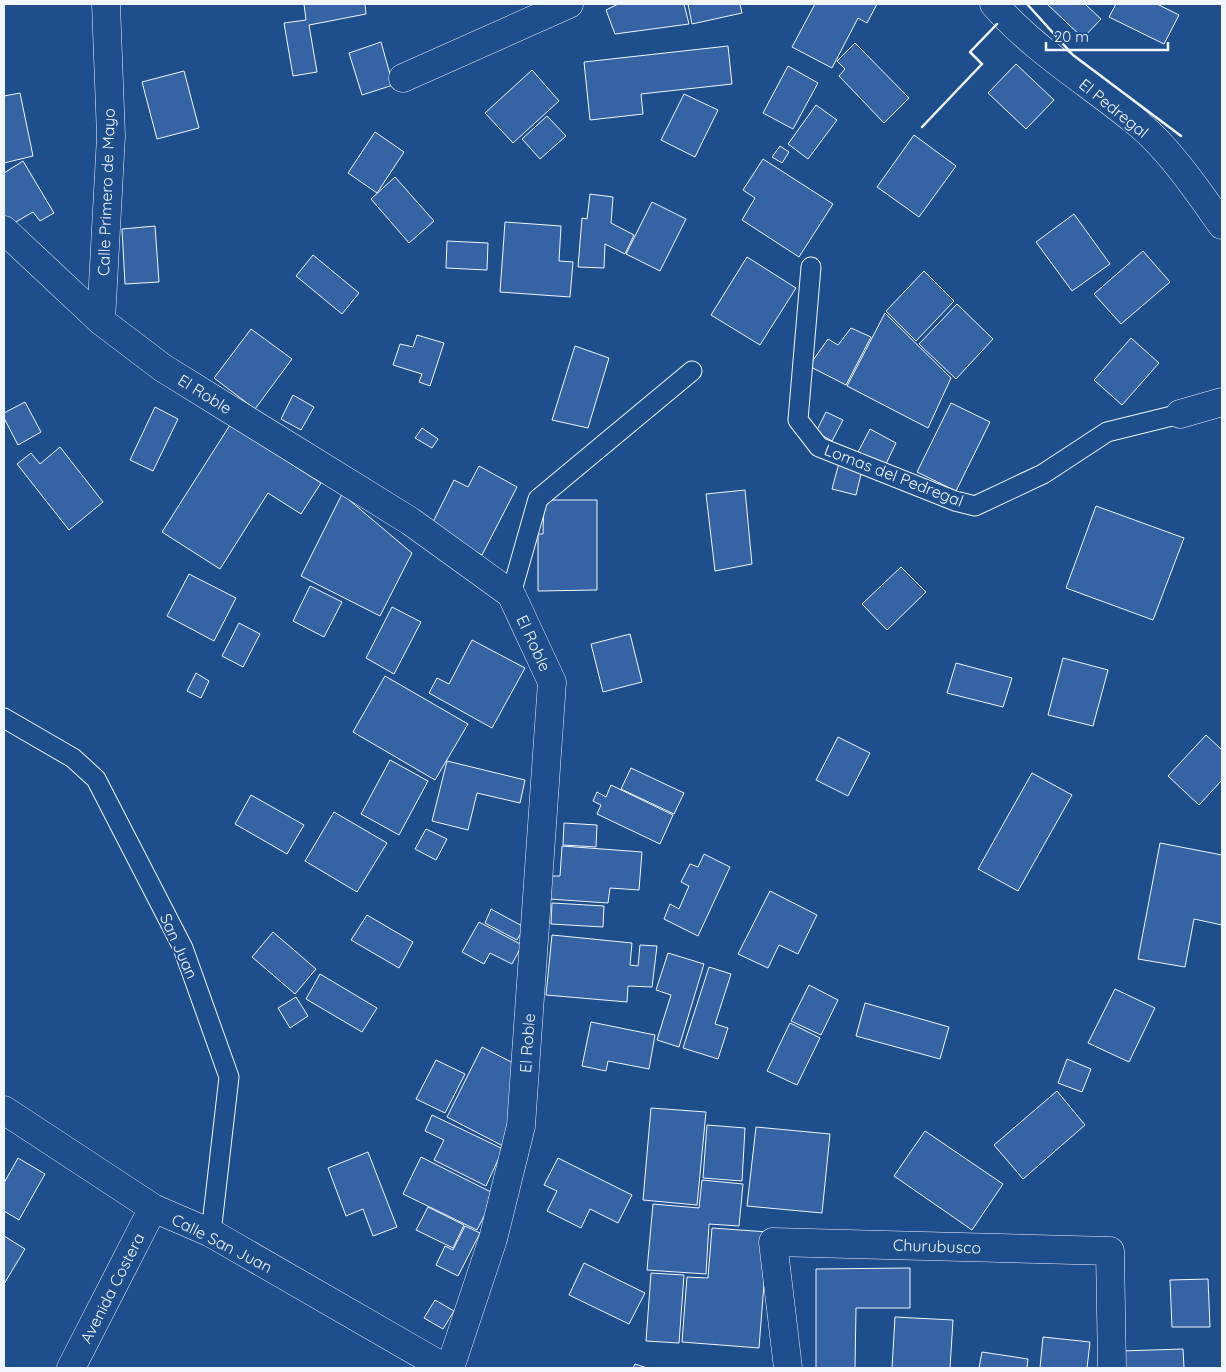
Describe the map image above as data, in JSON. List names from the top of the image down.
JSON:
{
  "streets": {
    "street": [
      "El Pedregal",
      "Calle Primero de Mayo",
      "El Roble",
      "Lomas del Pedregal",
      "Calle San Juan",
      "Churubusco",
      "Avenida Costera"
    ],
    "lane": ["San Juan"]
  },
  "crossings": [
    ["Calle Primero de Mayo", "El Roble"],
    ["San Juan", "Calle San Juan"],
    ["Calle San Juan", "Avenida Costera"]
  ],
  "scale_bar": "20 m"
}
